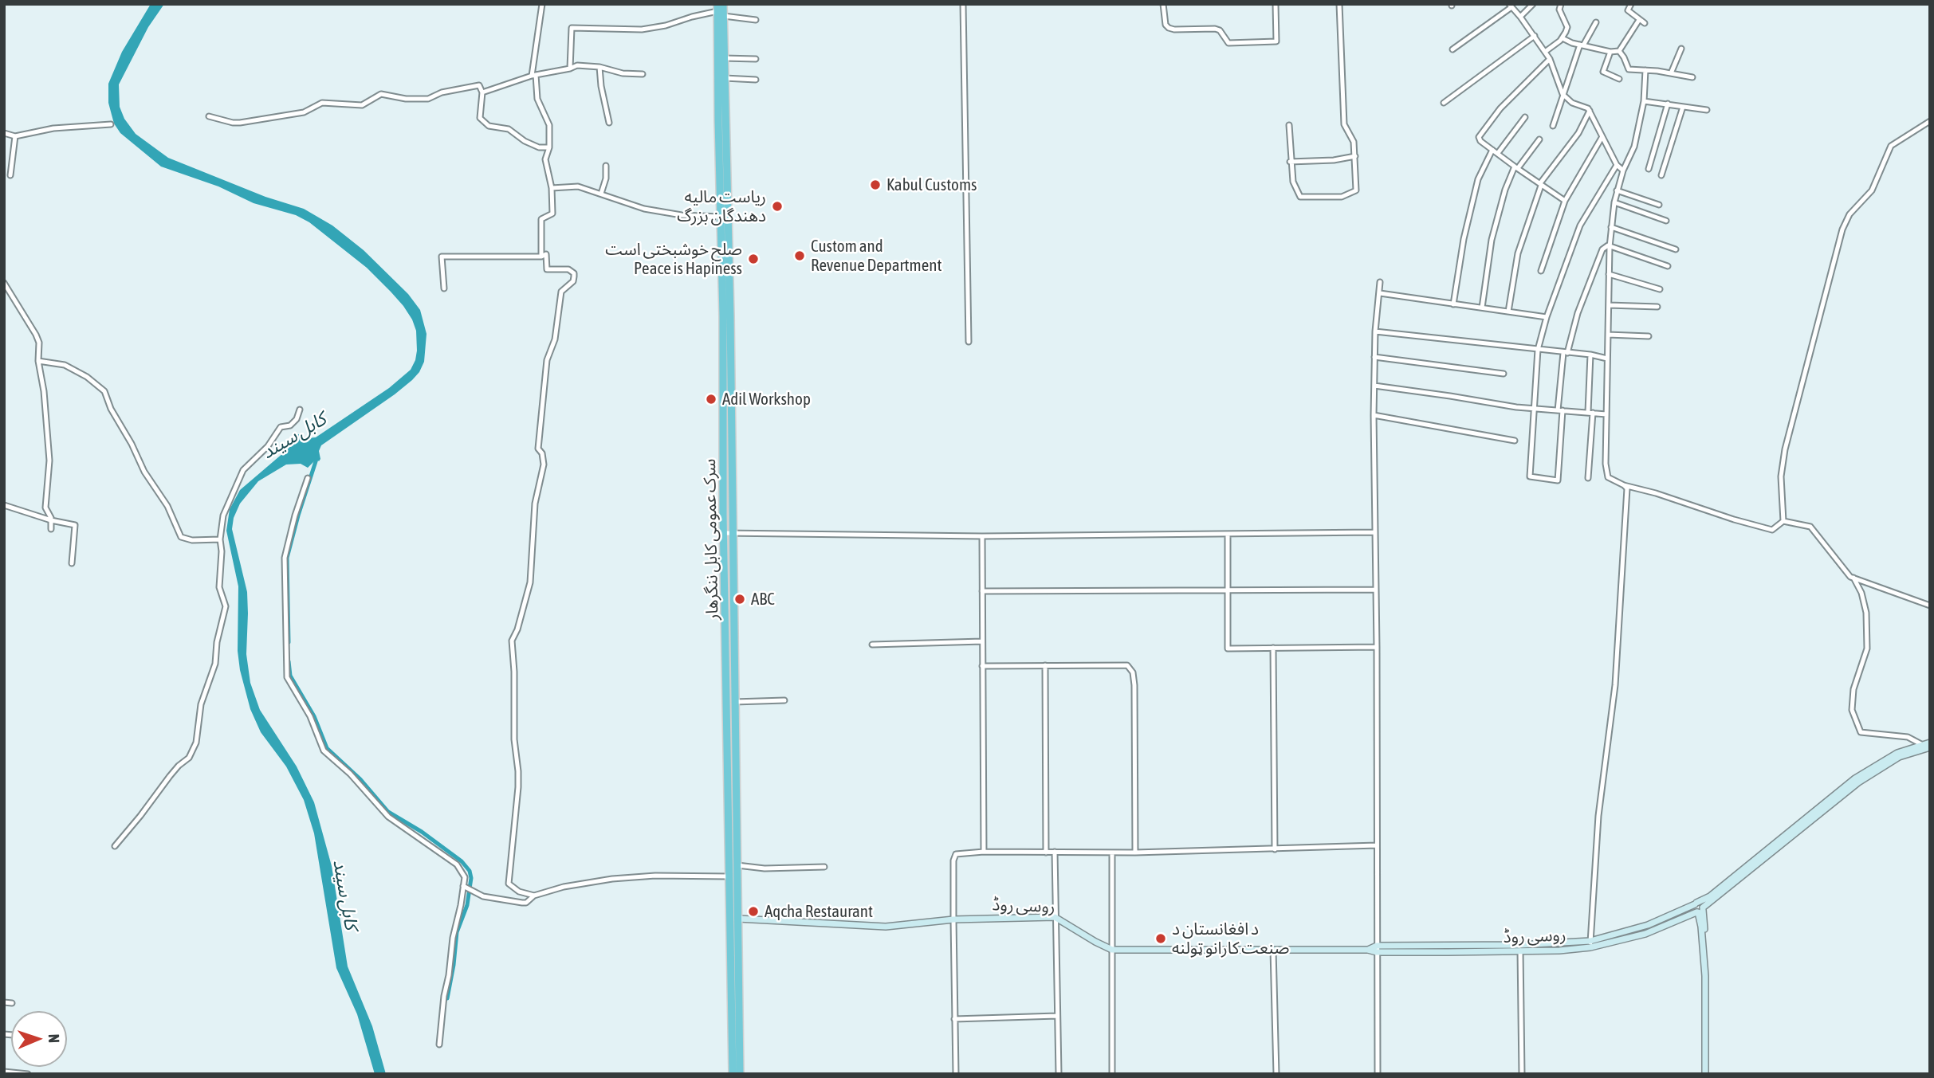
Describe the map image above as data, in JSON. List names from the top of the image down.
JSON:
{
  "streets": {
    "highway": ["سرک عمومی کابل ننگرهار"],
    "main road": ["روسی روڈ"]
  },
  "crossings": [
    ["سرک عمومی کابل ننگرهار", "روسی روڈ"]
  ],
  "water": ["کابل سيند"],
  "places": [
    "Kabul Customs",
    "ریاست مالیه دهندگان بزرگ",
    "Custom and Revenue Department",
    "صلح خوشبختی است Peace is Hapiness",
    "Adil Workshop",
    "ABC",
    "Aqcha Restaurant",
    "د افغانستان د صنعت کارانو ټولنه"
  ],
  "north": "right"
}
